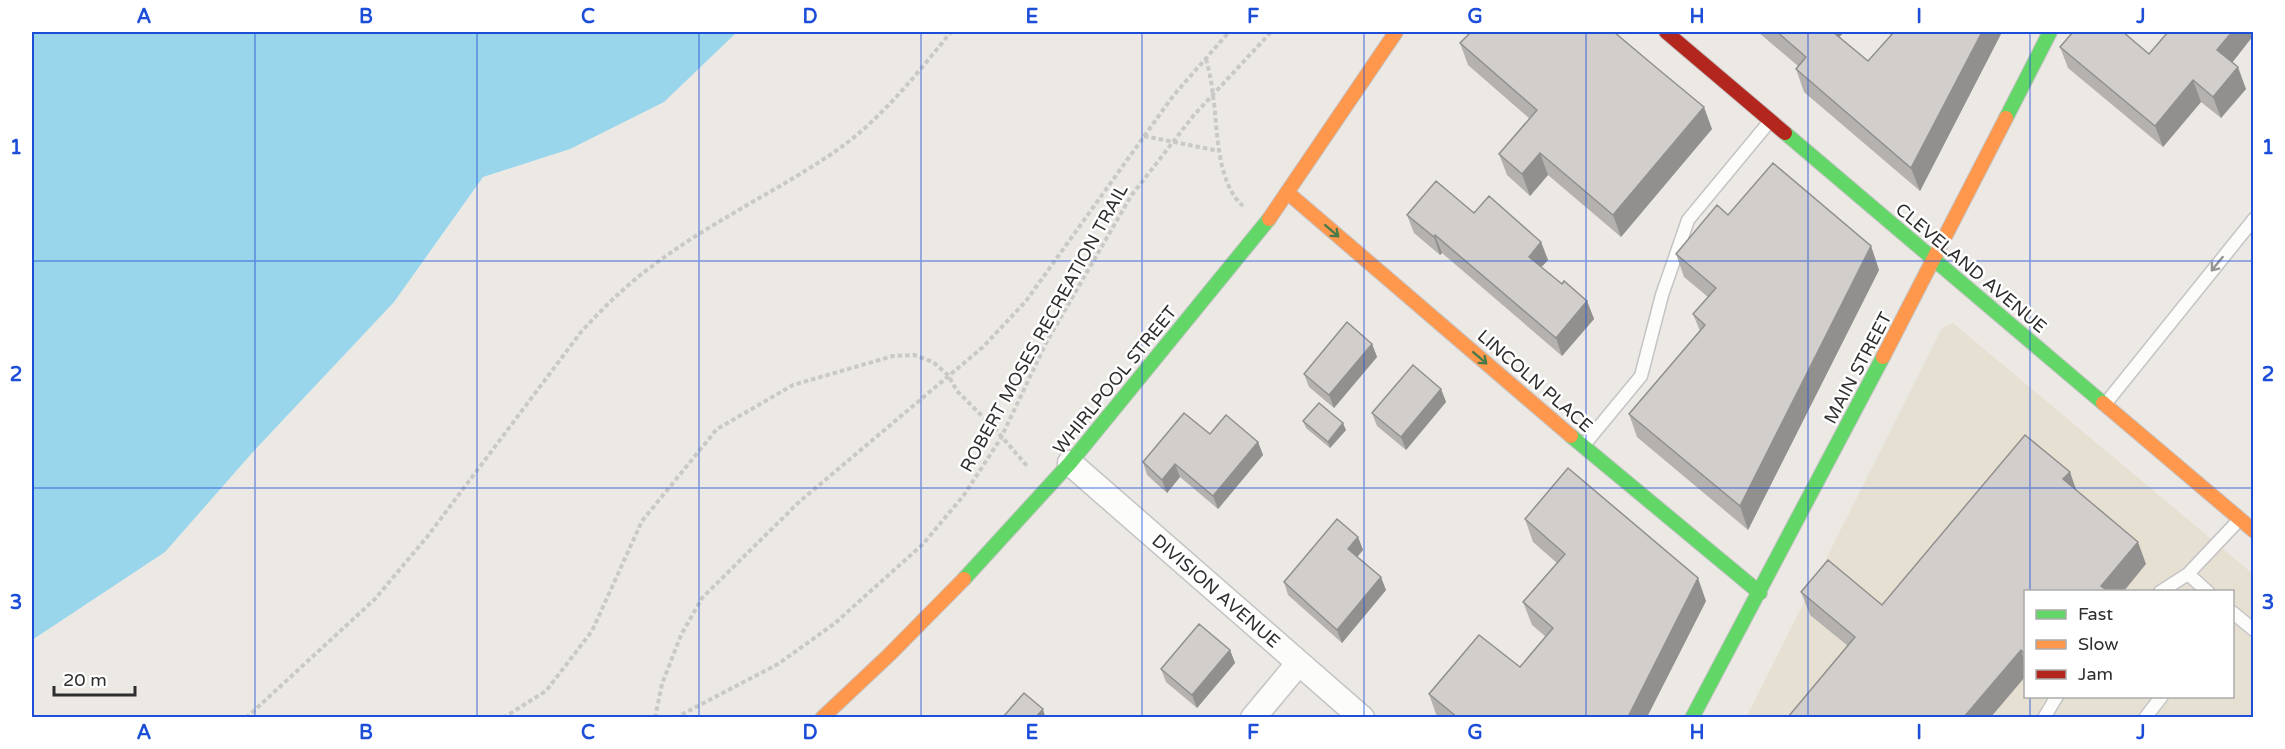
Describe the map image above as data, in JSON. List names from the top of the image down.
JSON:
{
  "streets": {
    "main road": [
      "CLEVELAND AVENUE",
      "MAIN STREET",
      "WHIRLPOOL STREET",
      "LINCOLN PLACE"
    ],
    "street": ["DIVISION AVENUE"],
    "path": ["ROBERT MOSES RECREATION TRAIL"]
  },
  "crossings": [
    ["CLEVELAND AVENUE", "MAIN STREET"],
    ["MAIN STREET", "LINCOLN PLACE"],
    ["WHIRLPOOL STREET", "LINCOLN PLACE"],
    ["WHIRLPOOL STREET", "DIVISION AVENUE"]
  ],
  "one_way": ["LINCOLN PLACE"],
  "legend": ["Fast", "Slow", "Jam"],
  "scale_bar": "20 m",
  "grid": {
    "columns": [
      "A",
      "B",
      "C",
      "D",
      "E",
      "F",
      "G",
      "H",
      "I",
      "J"
    ],
    "rows": ["1", "2", "3"]
  }
}
